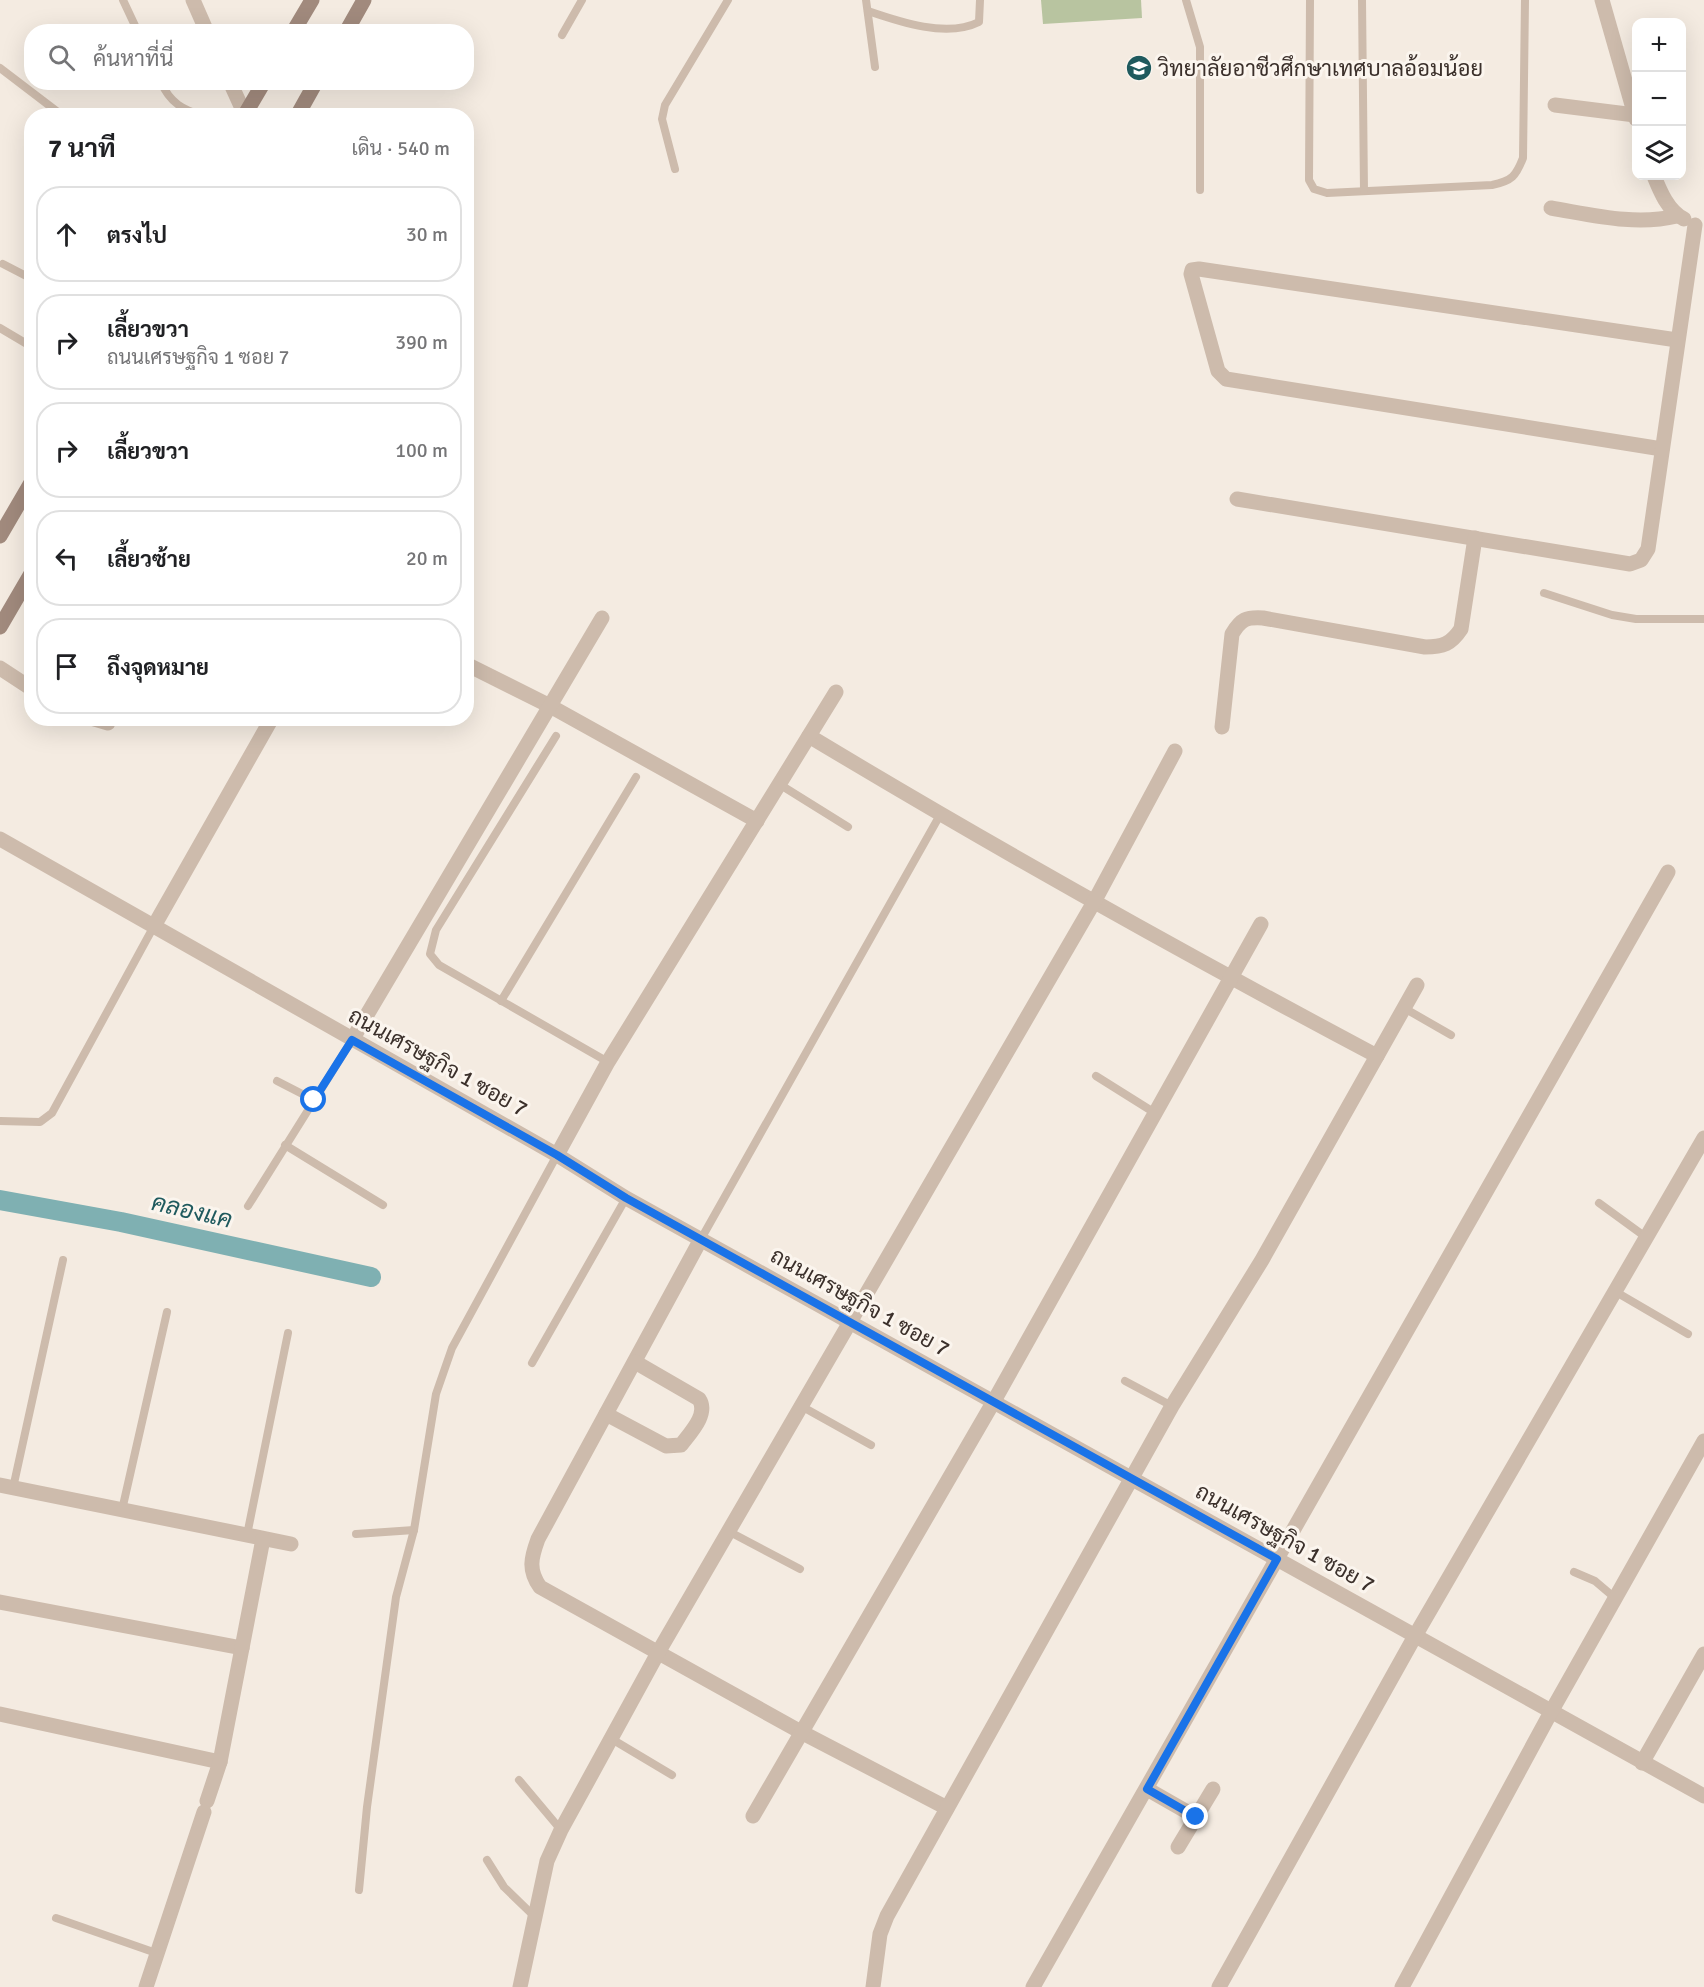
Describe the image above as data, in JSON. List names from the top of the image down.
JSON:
{
  "streets": {
    "street": ["ถนนเศรษฐกิจ 1 ซอย 7"]
  },
  "water": ["คลองแค"],
  "places": {
    "school or university": ["วิทยาลัยอาชีวศึกษาเทศบาลอ้อมน้อย"]
  },
  "page": {
    "map_buttons": ["+", "−"],
    "search": "ค้นหาที่นี่",
    "heading": ["7 นาที", "เดิน · 540 m"],
    "list": [
      ["ตรงไป", "30 m"],
      ["เลี้ยวขวา", "ถนนเศรษฐกิจ 1 ซอย 7", "390 m"],
      ["เลี้ยวขวา", "100 m"],
      ["เลี้ยวซ้าย", "20 m"],
      "ถึงจุดหมาย"
    ]
  }
}
